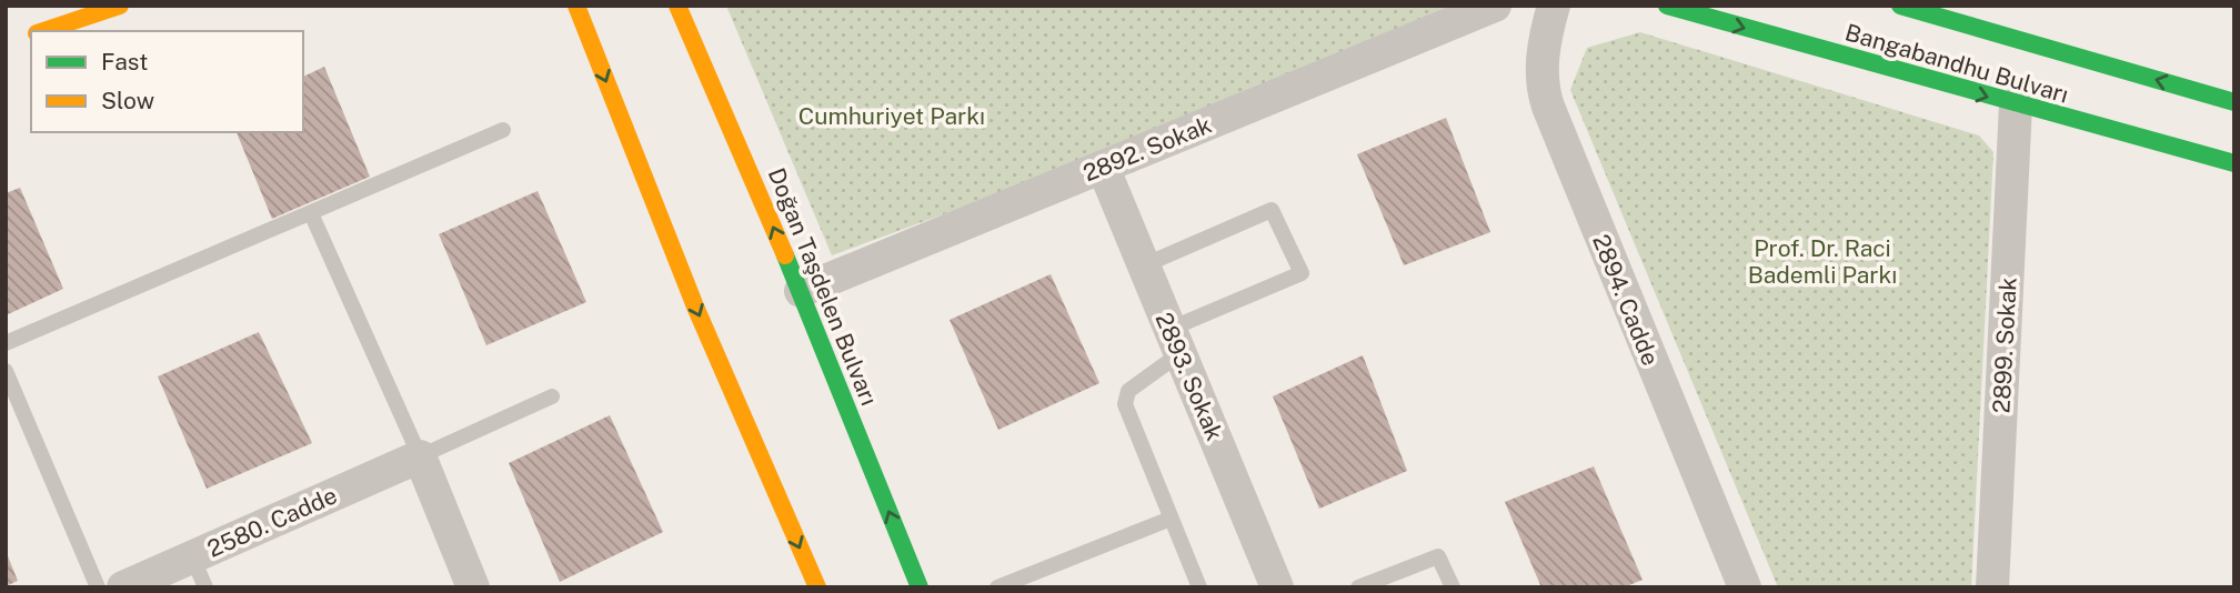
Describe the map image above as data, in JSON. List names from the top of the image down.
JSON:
{
  "streets": {
    "main road": ["Bangabandhu Bulvarı", "Doğan Taşdelen Bulvarı"],
    "street": [
      "2892. Sokak",
      "2894. Cadde",
      "2899. Sokak",
      "2893. Sokak",
      "2580. Cadde"
    ]
  },
  "crossings": [
    ["Bangabandhu Bulvarı", "2899. Sokak"],
    ["2892. Sokak", "Doğan Taşdelen Bulvarı"],
    ["2892. Sokak", "2893. Sokak"]
  ],
  "parks": ["Cumhuriyet Parkı", "Prof. Dr. Raci Bademli Parkı"],
  "legend": ["Fast", "Slow"]
}
